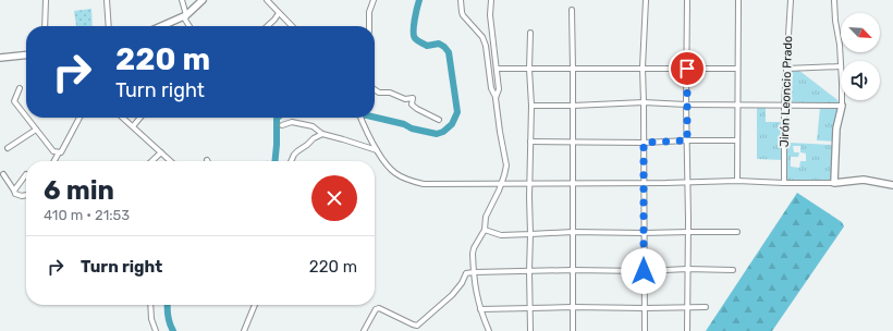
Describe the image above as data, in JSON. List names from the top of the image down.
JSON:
{
  "streets": {
    "street": ["Jirón Leoncio Prado"]
  },
  "north": "bottom right",
  "page": {
    "turn": ["220 m", "Turn right"],
    "heading": ["6 min", "410 m · 21:53"],
    "list": [
      {
        "name": "Turn right",
        "value": "220 m"
      }
    ]
  }
}
